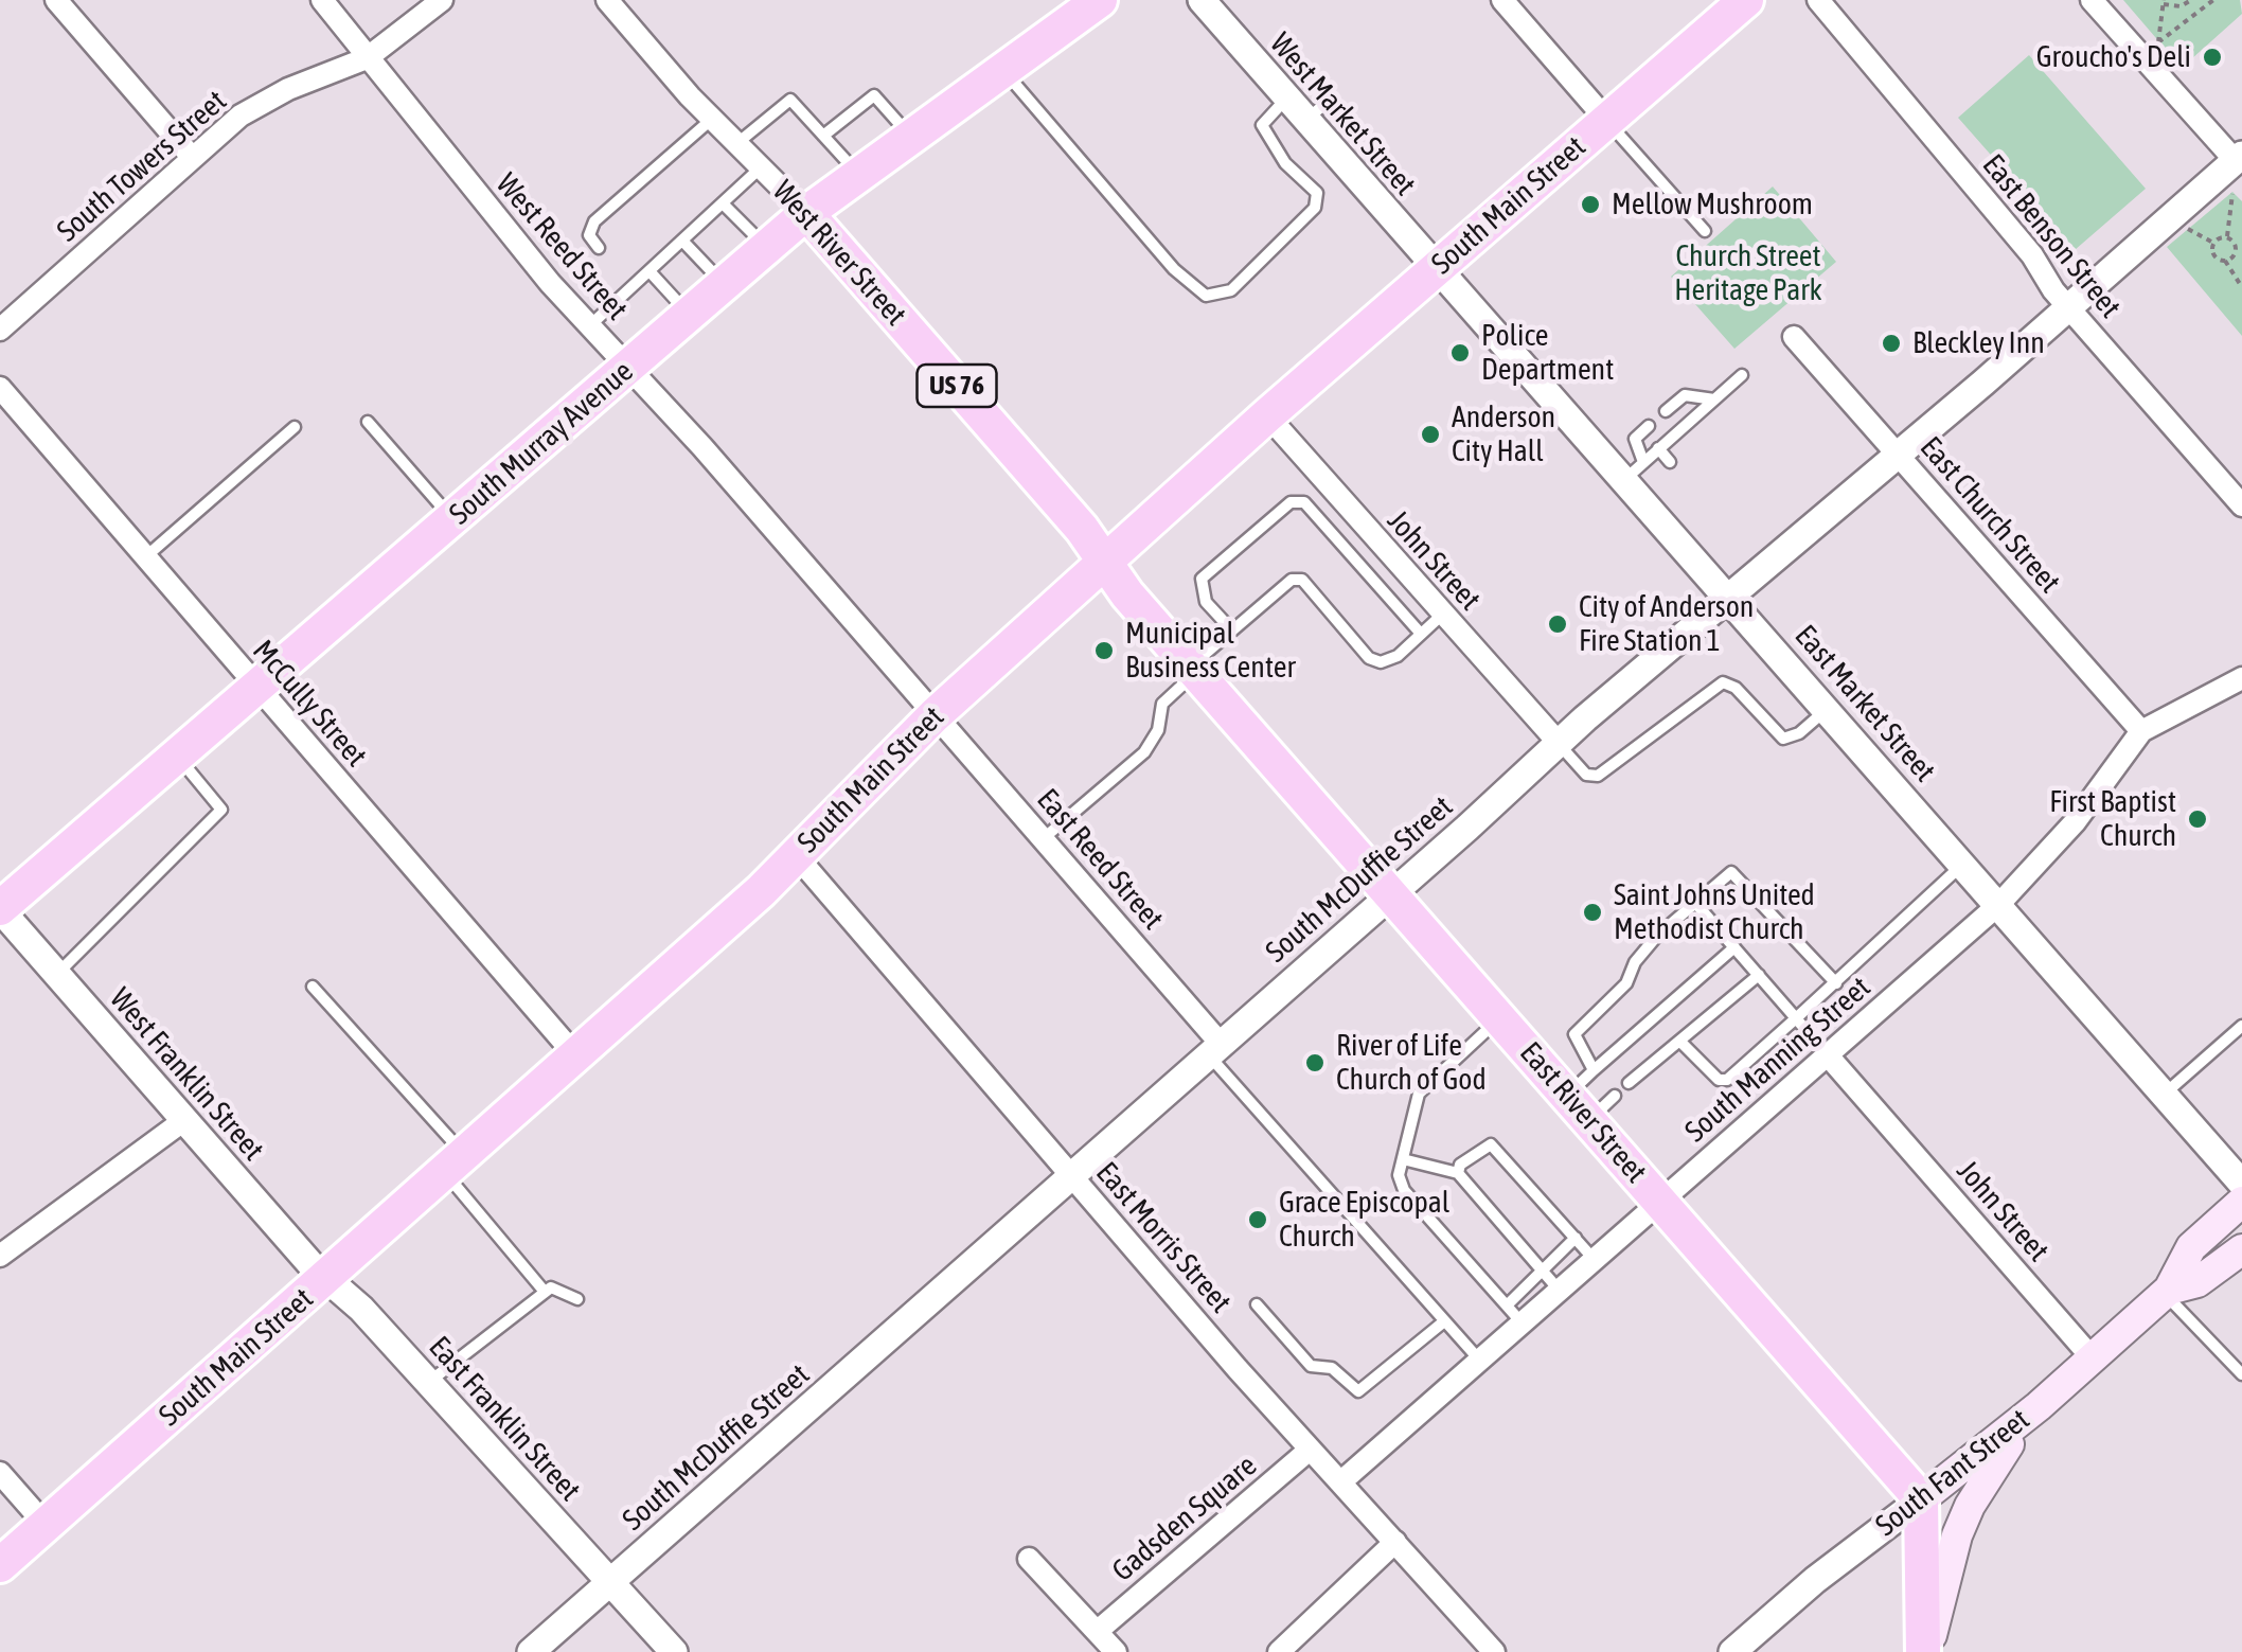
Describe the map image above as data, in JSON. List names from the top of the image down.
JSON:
{
  "streets": {
    "main road": [
      "South Main Street",
      "West River Street",
      "US 76",
      "South Murray Avenue",
      "East River Street",
      "South Fant Street"
    ],
    "street": [
      "West Market Street",
      "South Towers Street",
      "East Benson Street",
      "West Reed Street",
      "East Church Street",
      "John Street",
      "McCully Street",
      "East Market Street",
      "East Reed Street",
      "South McDuffie Street",
      "South Manning Street",
      "West Franklin Street",
      "East Morris Street",
      "East Franklin Street",
      "Gadsden Square"
    ]
  },
  "crossings": [
    ["West Market Street", "South Main Street"],
    ["West Market Street", "East Market Street"],
    ["South Towers Street", "West Reed Street"],
    ["South Main Street", "West Reed Street"],
    ["South Main Street", "West River Street"],
    ["South Main Street", "John Street"],
    ["South Main Street", "McCully Street"],
    ["South Main Street", "East Market Street"],
    ["South Main Street", "East Reed Street"],
    ["South Main Street", "West Franklin Street"],
    ["South Main Street", "East River Street"],
    ["South Main Street", "East Morris Street"],
    ["South Main Street", "East Franklin Street"],
    ["East Benson Street", "South McDuffie Street"],
    ["West Reed Street", "South Murray Avenue"],
    ["West Reed Street", "East Reed Street"],
    ["West River Street", "South Murray Avenue"],
    ["West River Street", "East River Street"],
    ["South Murray Avenue", "McCully Street"],
    ["South Murray Avenue", "West Franklin Street"],
    ["East Church Street", "South McDuffie Street"],
    ["East Church Street", "South Manning Street"],
    ["John Street", "South McDuffie Street"],
    ["John Street", "South Manning Street"],
    ["John Street", "South Fant Street"],
    ["East Market Street", "South McDuffie Street"],
    ["East Market Street", "South Manning Street"],
    ["East Reed Street", "South McDuffie Street"],
    ["South McDuffie Street", "East River Street"],
    ["South McDuffie Street", "East Morris Street"],
    ["South McDuffie Street", "East Franklin Street"],
    ["South Manning Street", "East River Street"],
    ["South Manning Street", "East Morris Street"],
    ["West Franklin Street", "East Franklin Street"],
    ["East River Street", "South Fant Street"],
    ["East Morris Street", "Gadsden Square"]
  ],
  "parks": ["Church Street Heritage Park"],
  "places": [
    "Groucho's Deli",
    "Mellow Mushroom",
    "Bleckley Inn",
    "Police Department",
    "Anderson City Hall",
    "City of Anderson Fire Station 1",
    "Municipal Business Center",
    "First Baptist Church",
    "Saint Johns United Methodist Church",
    "River of Life Church of God",
    "Grace Episcopal Church"
  ]
}
